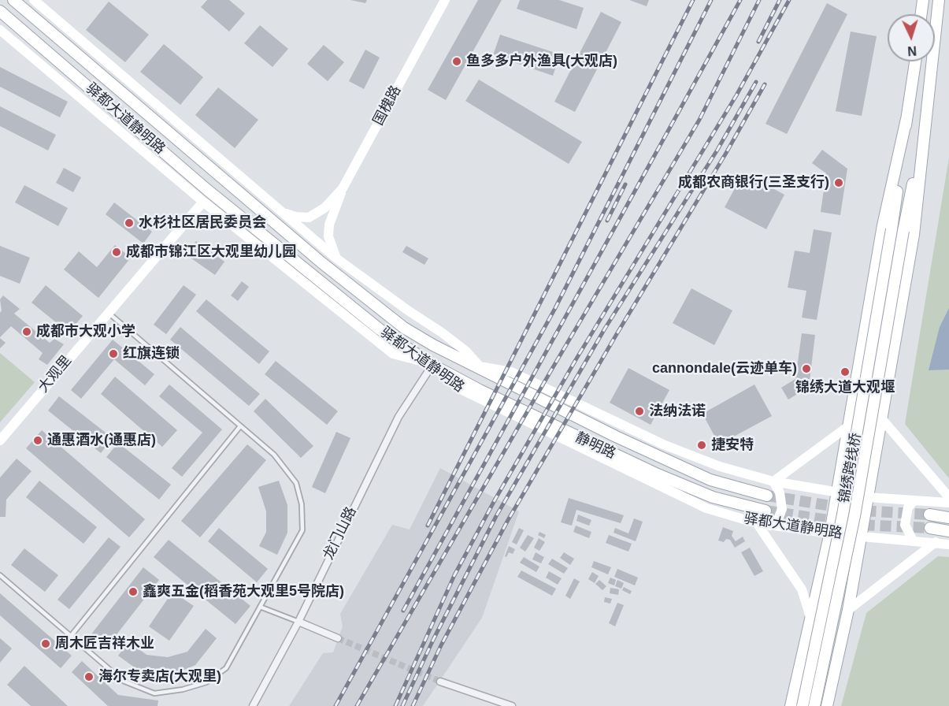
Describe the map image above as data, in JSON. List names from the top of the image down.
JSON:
{
  "streets": {
    "main road": ["驿都大道静明路", "静明路", "锦绣跨线桥"],
    "street": ["国槐路", "大观里", "龙门山路"]
  },
  "crossings": [
    ["驿都大道静明路", "静明路"],
    ["驿都大道静明路", "龙门山路"],
    ["静明路", "龙门山路"]
  ],
  "places": [
    "鱼多多户外渔具(大观店)",
    "成都农商银行(三圣支行)",
    "水杉社区居民委员会",
    "成都市锦江区大观里幼儿园",
    "成都市大观小学",
    "红旗连锁",
    "cannondale(云迹单车)",
    "锦绣大道大观堰",
    "法纳法诺",
    "通惠酒水(通惠店)",
    "捷安特",
    "鑫爽五金(稻香苑大观里5号院店)",
    "周木匠吉祥木业",
    "海尔专卖店(大观里)"
  ],
  "north": "bottom"
}
